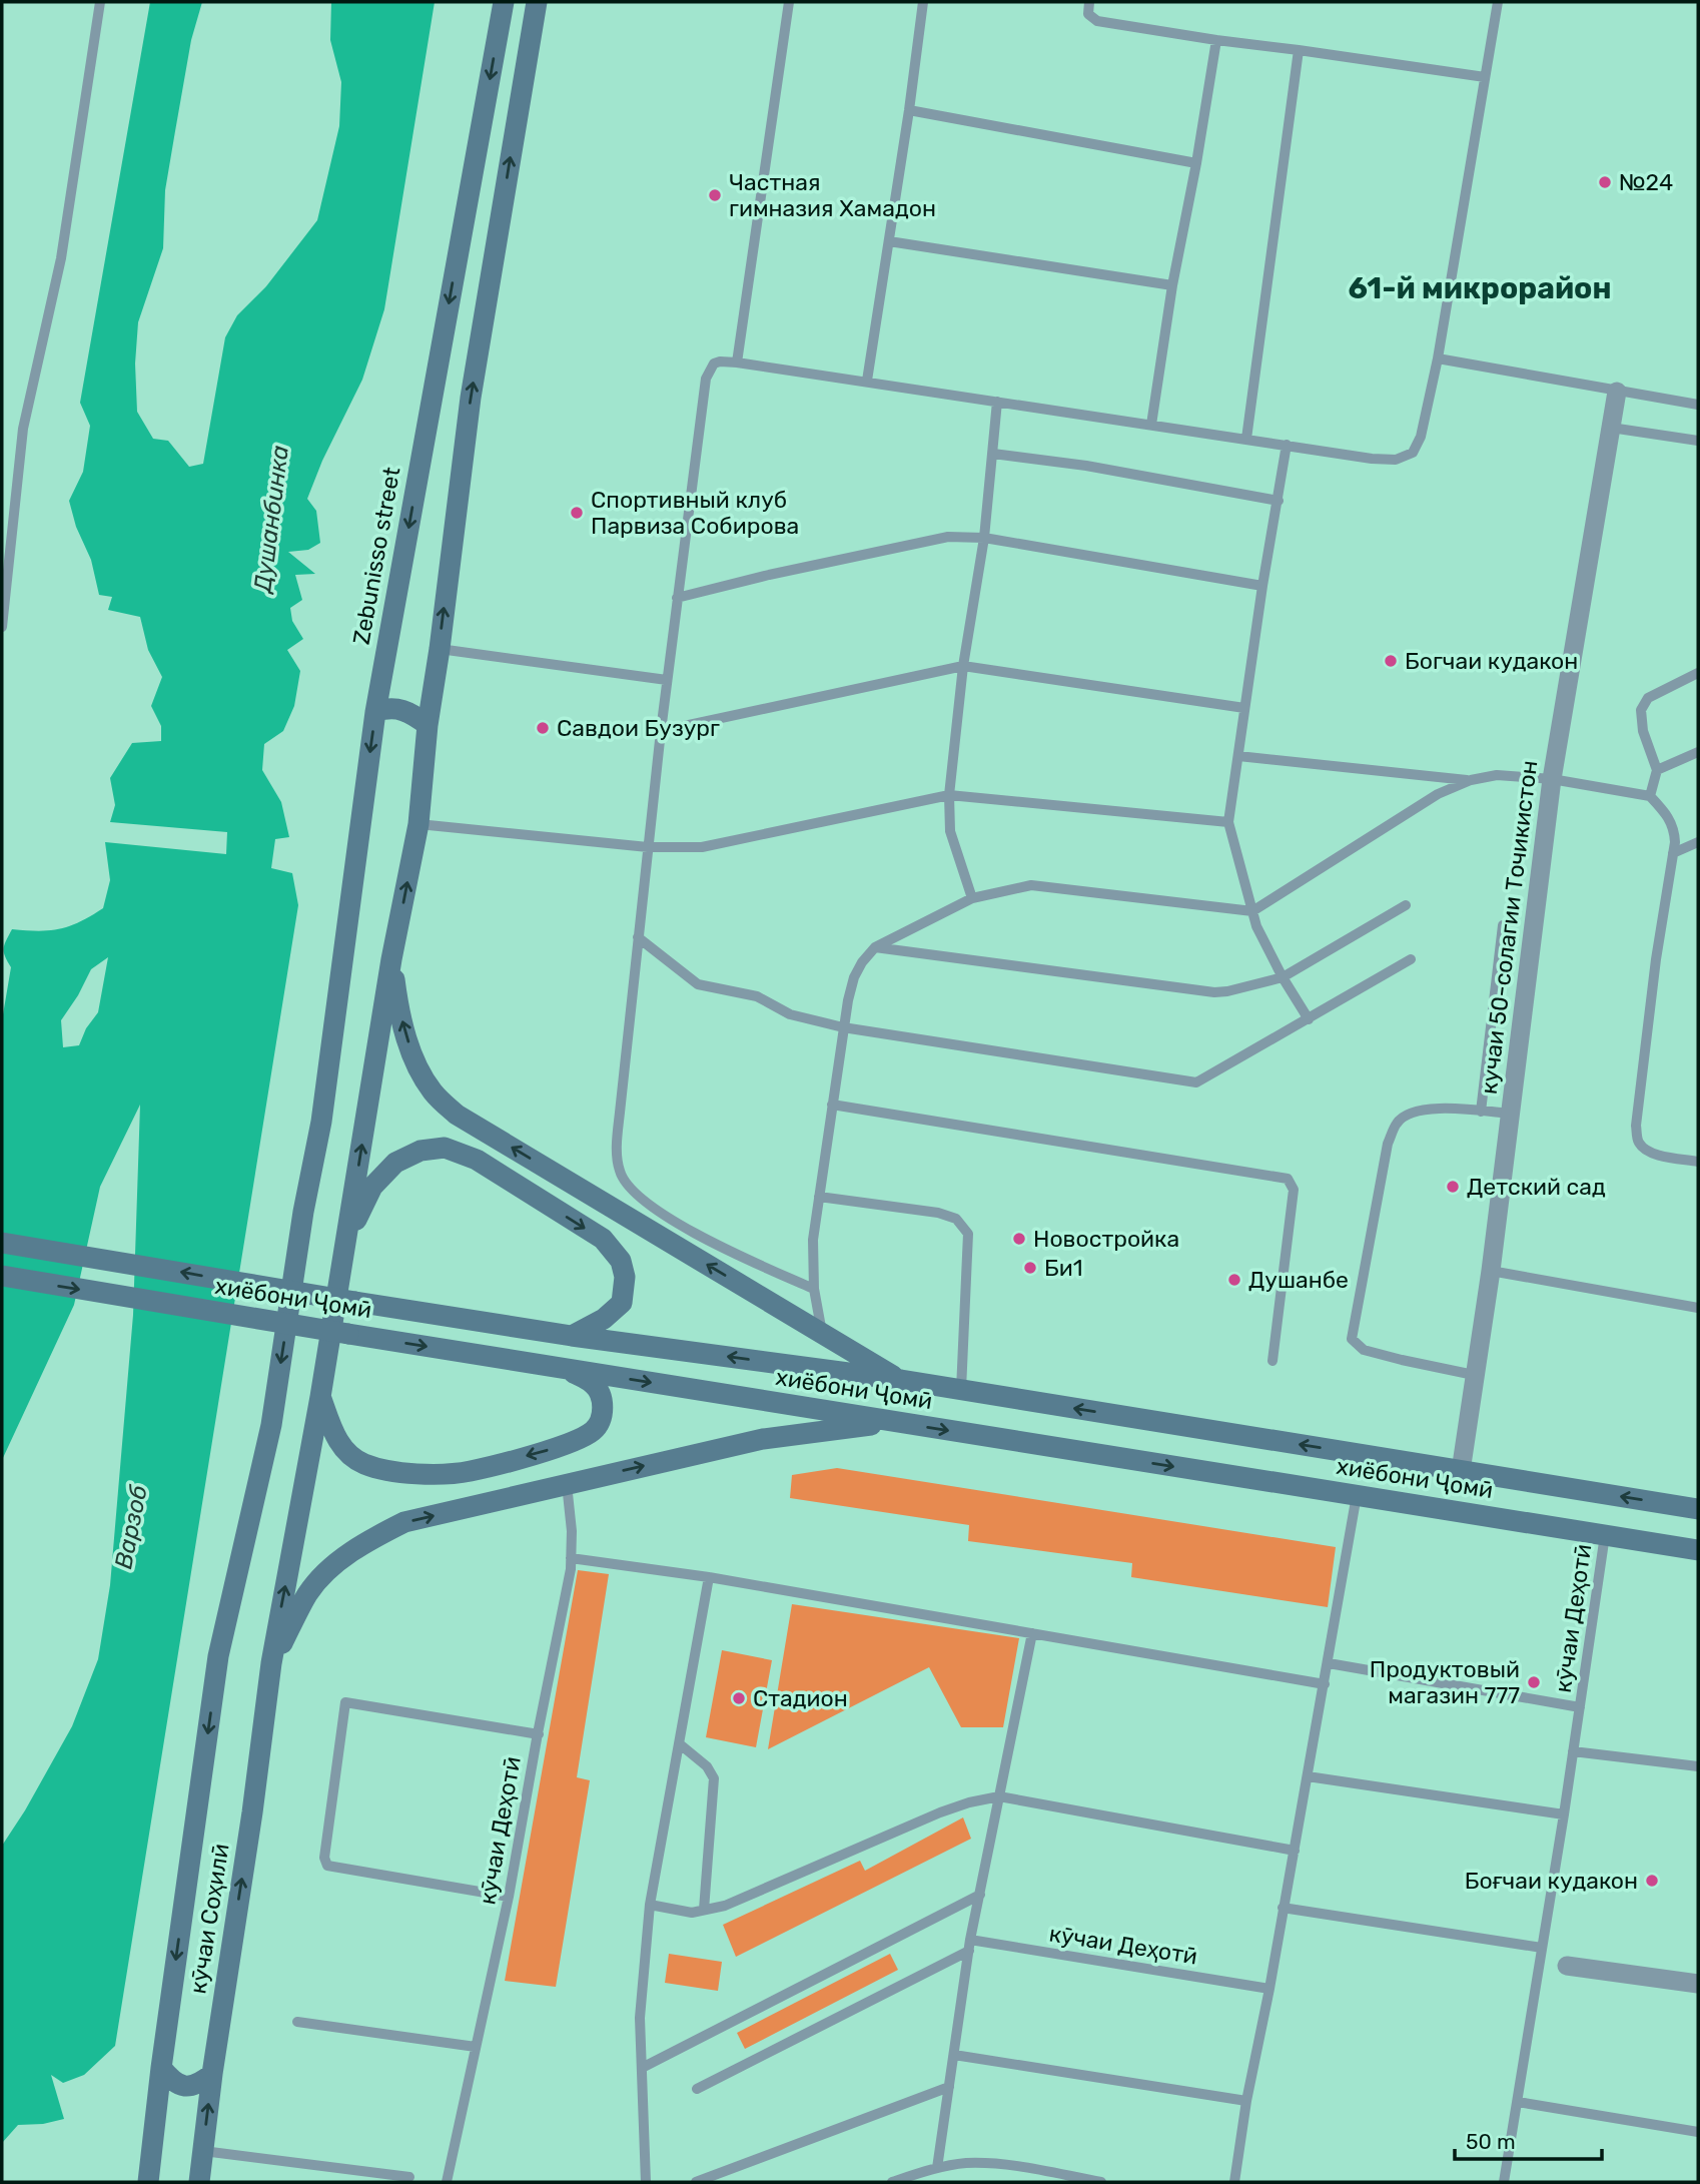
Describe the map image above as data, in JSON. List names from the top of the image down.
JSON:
{
  "streets": {
    "main road": ["Zebunisso street", "хиёбони Ҷомӣ", "кӯчаи Соҳилӣ"],
    "street": ["кучаи 50-солагии Точикистон"],
    "lane": ["кӯчаи Деҳотӣ"]
  },
  "crossings": [
    ["кучаи 50-солагии Точикистон", "хиёбони Ҷомӣ"],
    ["хиёбони Ҷомӣ", "кӯчаи Деҳотӣ"]
  ],
  "one_way": ["Zebunisso street", "кӯчаи Соҳилӣ"],
  "districts": ["61-й микрорайон"],
  "water": ["Душанбинка", "Варзоб"],
  "places": [
    "№24",
    "Частная гимназия Хамадон",
    "Спортивный клуб Парвиза Собирова",
    "Богчаи кудакон",
    "Савдои Бузург",
    "Детский сад",
    "Новостройка",
    "Би1",
    "Душанбе",
    "Продуктовый магазин 777",
    "Стадион",
    "Боғчаи кудакон"
  ],
  "scale_bar": "50 m"
}
